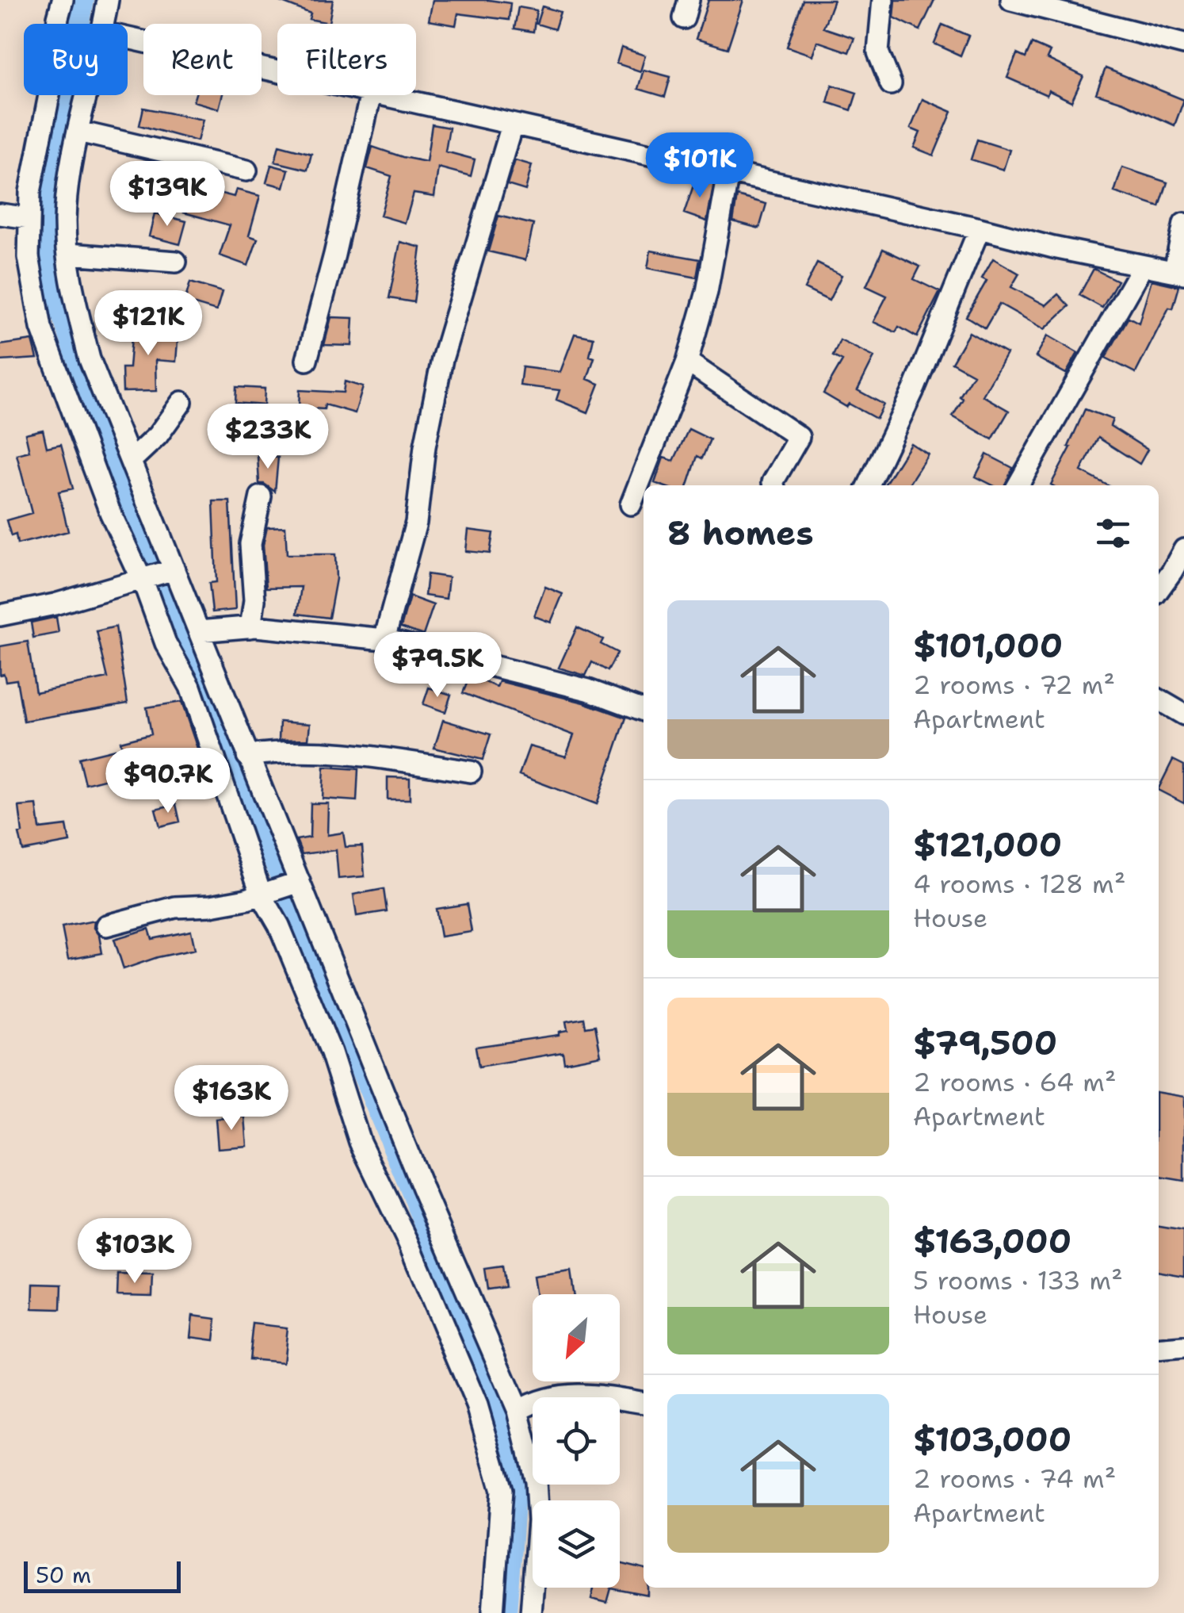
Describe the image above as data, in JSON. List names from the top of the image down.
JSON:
{
  "scale_bar": "50 m",
  "north": "bottom left",
  "page": {
    "chip": ["Buy", "Rent", "Filters"],
    "price": [
      "$101K",
      "$139K",
      "$121K",
      "$233K",
      "$79.5K",
      "$90.7K",
      "$163K",
      "$103K"
    ],
    "heading": "8 homes",
    "list": [
      {
        "name": "$101,000",
        "note": "2 rooms · 72 m² · Apartment"
      },
      {
        "name": "$121,000",
        "note": "4 rooms · 128 m² · House"
      },
      {
        "name": "$79,500",
        "note": "2 rooms · 64 m² · Apartment"
      },
      {
        "name": "$163,000",
        "note": "5 rooms · 133 m² · House"
      },
      {
        "name": "$103,000",
        "note": "2 rooms · 74 m² · Apartment"
      }
    ],
    "scale": "50 m"
  }
}
